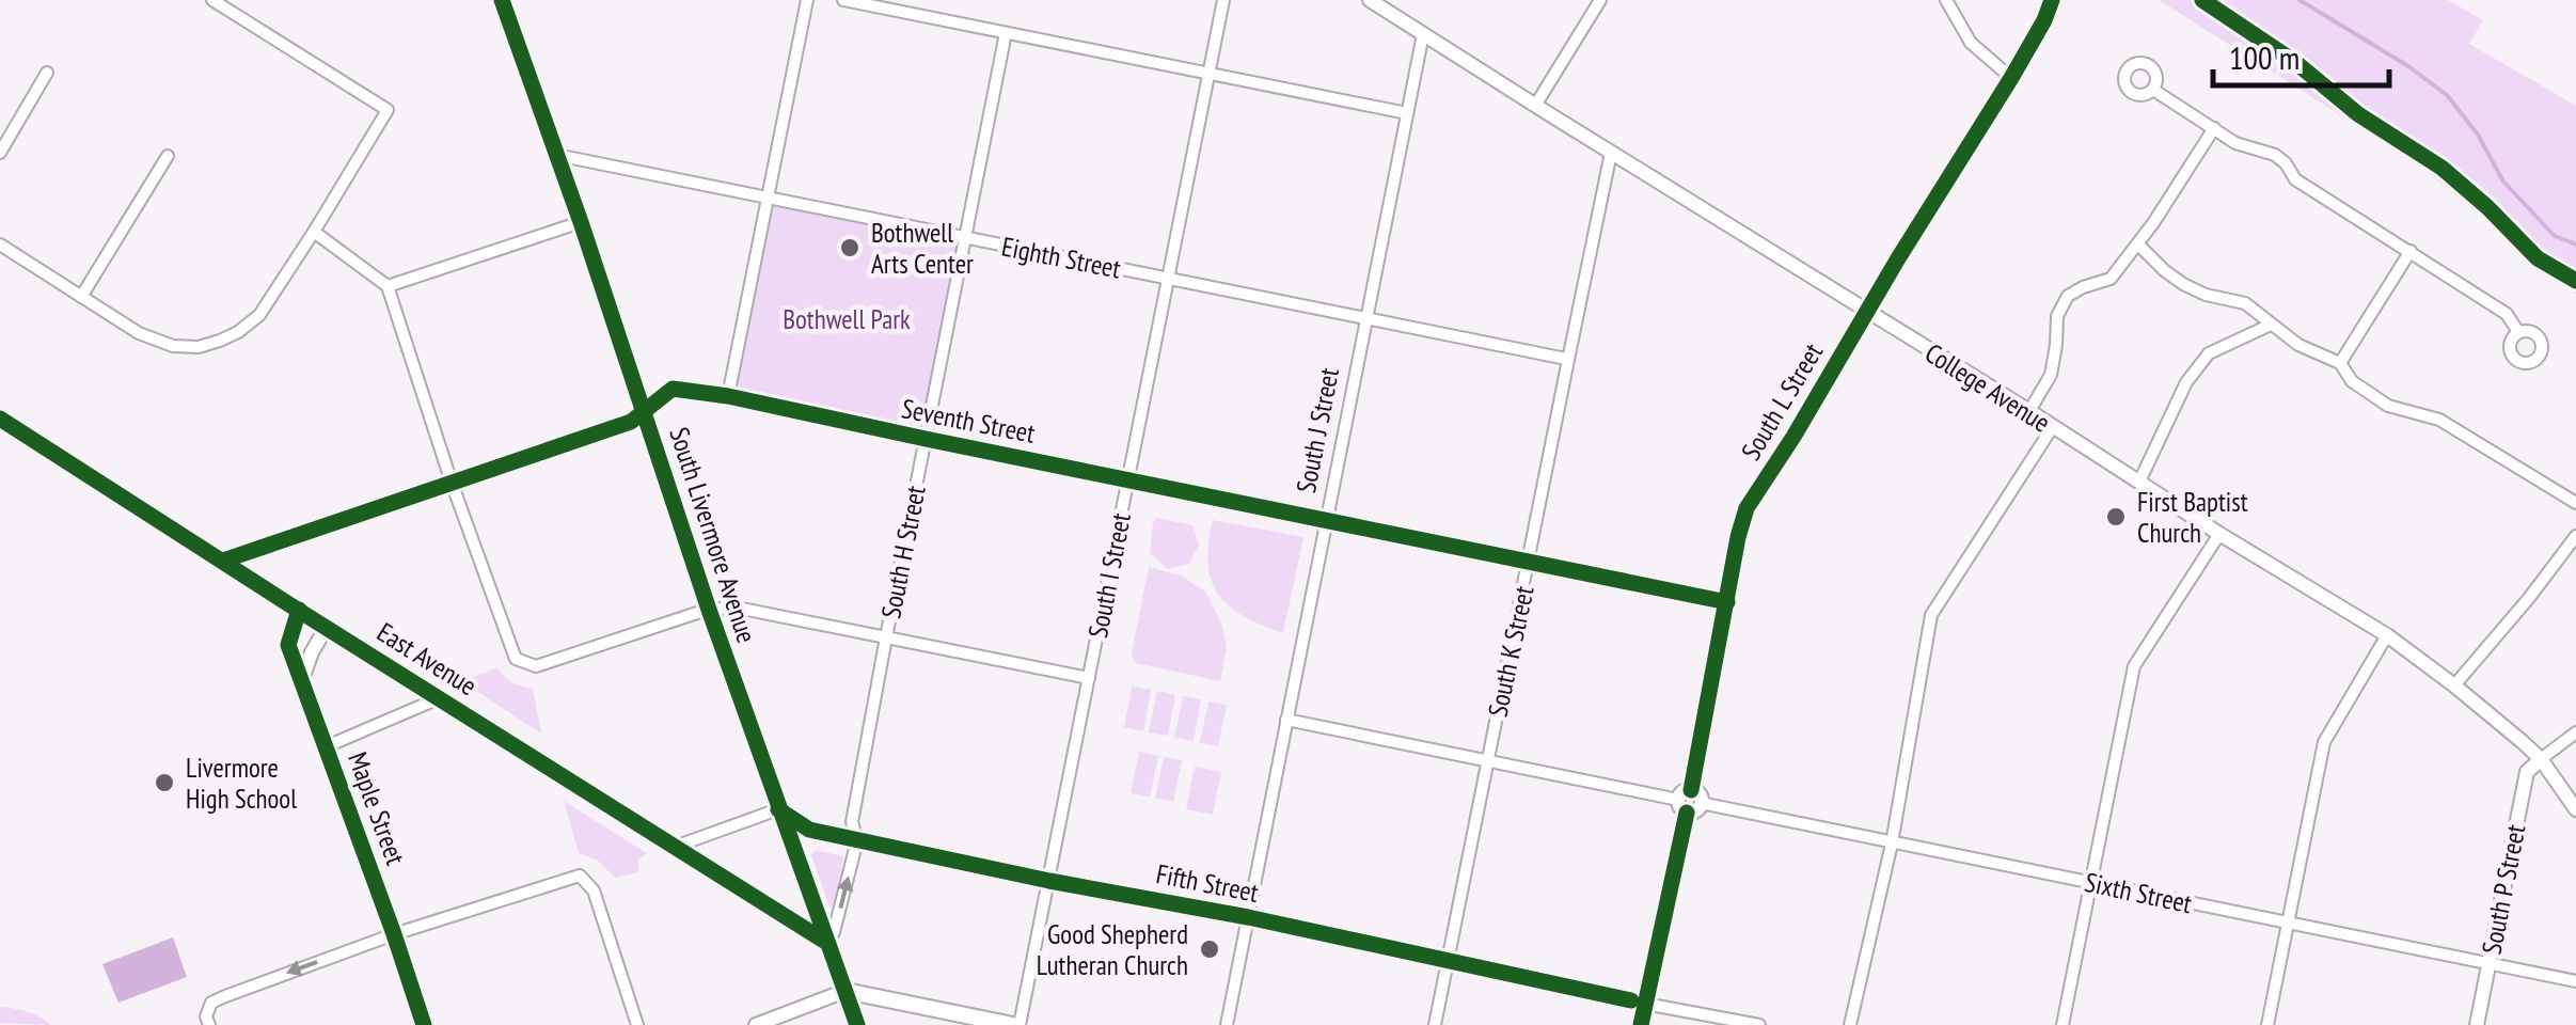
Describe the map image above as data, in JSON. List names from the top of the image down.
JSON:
{
  "streets": {
    "main road": ["South Livermore Avenue", "East Avenue"],
    "street": [
      "Eighth Street",
      "College Avenue",
      "South L Street",
      "Seventh Street",
      "South J Street",
      "South H Street",
      "South I Street",
      "South K Street",
      "Maple Street",
      "Fifth Street",
      "South P Street",
      "Sixth Street"
    ]
  },
  "crossings": [
    ["Eighth Street", "South J Street"],
    ["Eighth Street", "South Livermore Avenue"],
    ["Eighth Street", "South H Street"],
    ["Eighth Street", "South I Street"],
    ["Eighth Street", "South K Street"],
    ["College Avenue", "South L Street"],
    ["College Avenue", "South J Street"],
    ["College Avenue", "South K Street"],
    ["College Avenue", "South P Street"],
    ["South L Street", "Seventh Street"],
    ["South L Street", "Sixth Street"],
    ["Seventh Street", "South J Street"],
    ["Seventh Street", "South Livermore Avenue"],
    ["Seventh Street", "South H Street"],
    ["Seventh Street", "South I Street"],
    ["Seventh Street", "South K Street"],
    ["Seventh Street", "East Avenue"],
    ["South J Street", "Fifth Street"],
    ["South Livermore Avenue", "South H Street"],
    ["South Livermore Avenue", "East Avenue"],
    ["South Livermore Avenue", "Fifth Street"],
    ["South H Street", "East Avenue"],
    ["South H Street", "Fifth Street"],
    ["South I Street", "Fifth Street"],
    ["South K Street", "Fifth Street"],
    ["East Avenue", "Maple Street"],
    ["South P Street", "Sixth Street"]
  ],
  "parks": ["Bothwell Park"],
  "places": [
    "Bothwell Arts Center",
    "First Baptist Church",
    "Livermore High School",
    "Good Shepherd Lutheran Church"
  ],
  "scale_bar": "100 m"
}
